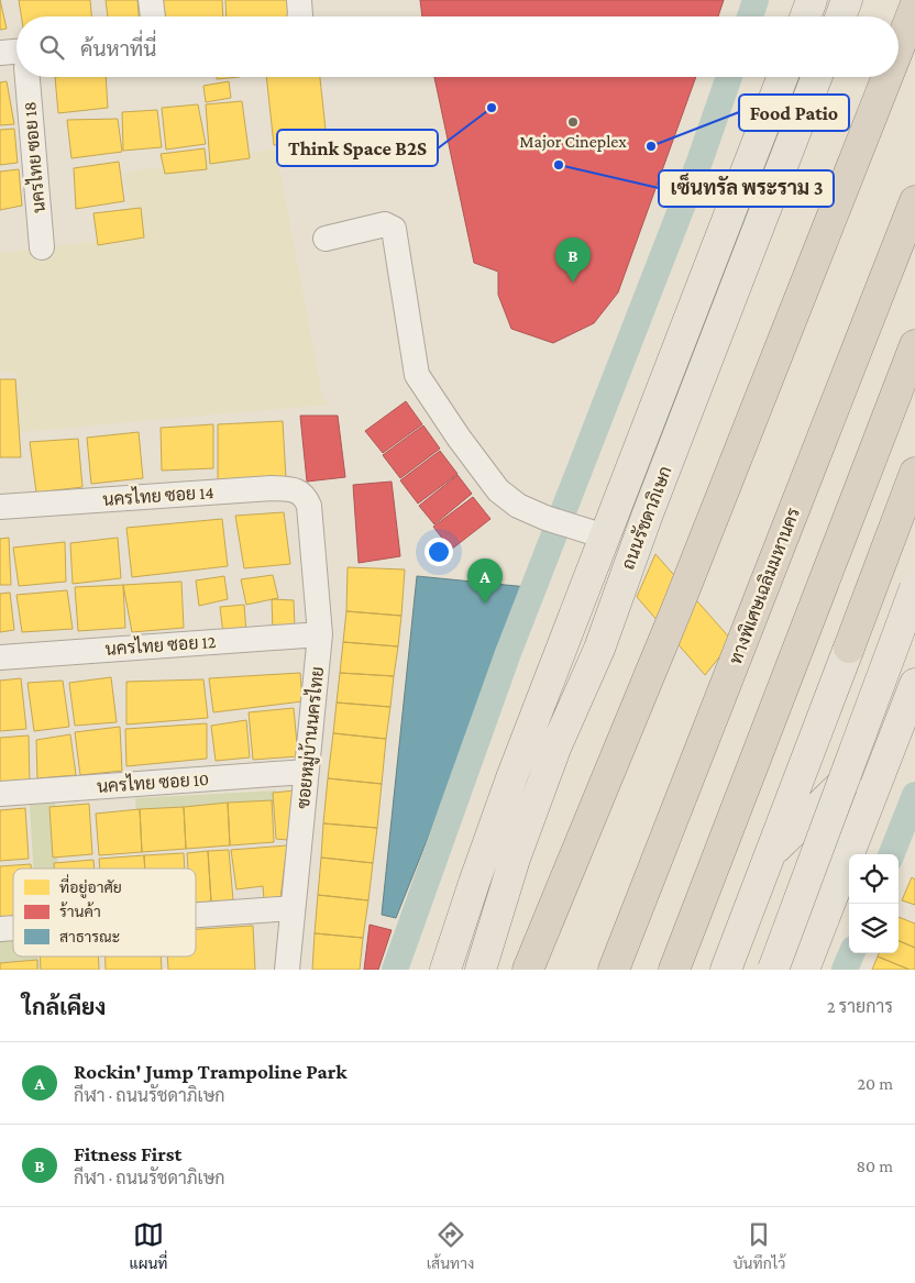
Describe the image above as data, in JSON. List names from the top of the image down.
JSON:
{
  "streets": {
    "highway": ["ทางพิเศษเฉลิมมหานคร"],
    "main road": ["ถนนรัชดาภิเษก"],
    "street": [
      "นครไทย ซอย 18",
      "นครไทย ซอย 14",
      "นครไทย ซอย 12",
      "ซอยหมู่บ้านนครไทย",
      "นครไทย ซอย 10"
    ]
  },
  "crossings": [
    ["นครไทย ซอย 14", "ซอยหมู่บ้านนครไทย"],
    ["นครไทย ซอย 12", "ซอยหมู่บ้านนครไทย"],
    ["ซอยหมู่บ้านนครไทย", "นครไทย ซอย 10"]
  ],
  "places": [
    "Think Space B2S",
    "Major Cineplex",
    "Food Patio",
    "เซ็นทรัล พระราม 3"
  ],
  "legend": ["ที่อยู่อาศัย", "ร้านค้า", "สาธารณะ"],
  "page": {
    "search": "ค้นหาที่นี่",
    "pins": ["B", "A"],
    "heading": ["ใกล้เคียง", "2 รายการ"],
    "list": [
      {
        "mark": "A",
        "name": "Rockin' Jump Trampoline Park",
        "note": "กีฬา · ถนนรัชดาภิเษก",
        "value": "20 m"
      },
      {
        "mark": "B",
        "name": "Fitness First",
        "note": "กีฬา · ถนนรัชดาภิเษก",
        "value": "80 m"
      }
    ],
    "nav": ["แผนที่", "เส้นทาง", "บันทึกไว้"]
  }
}
